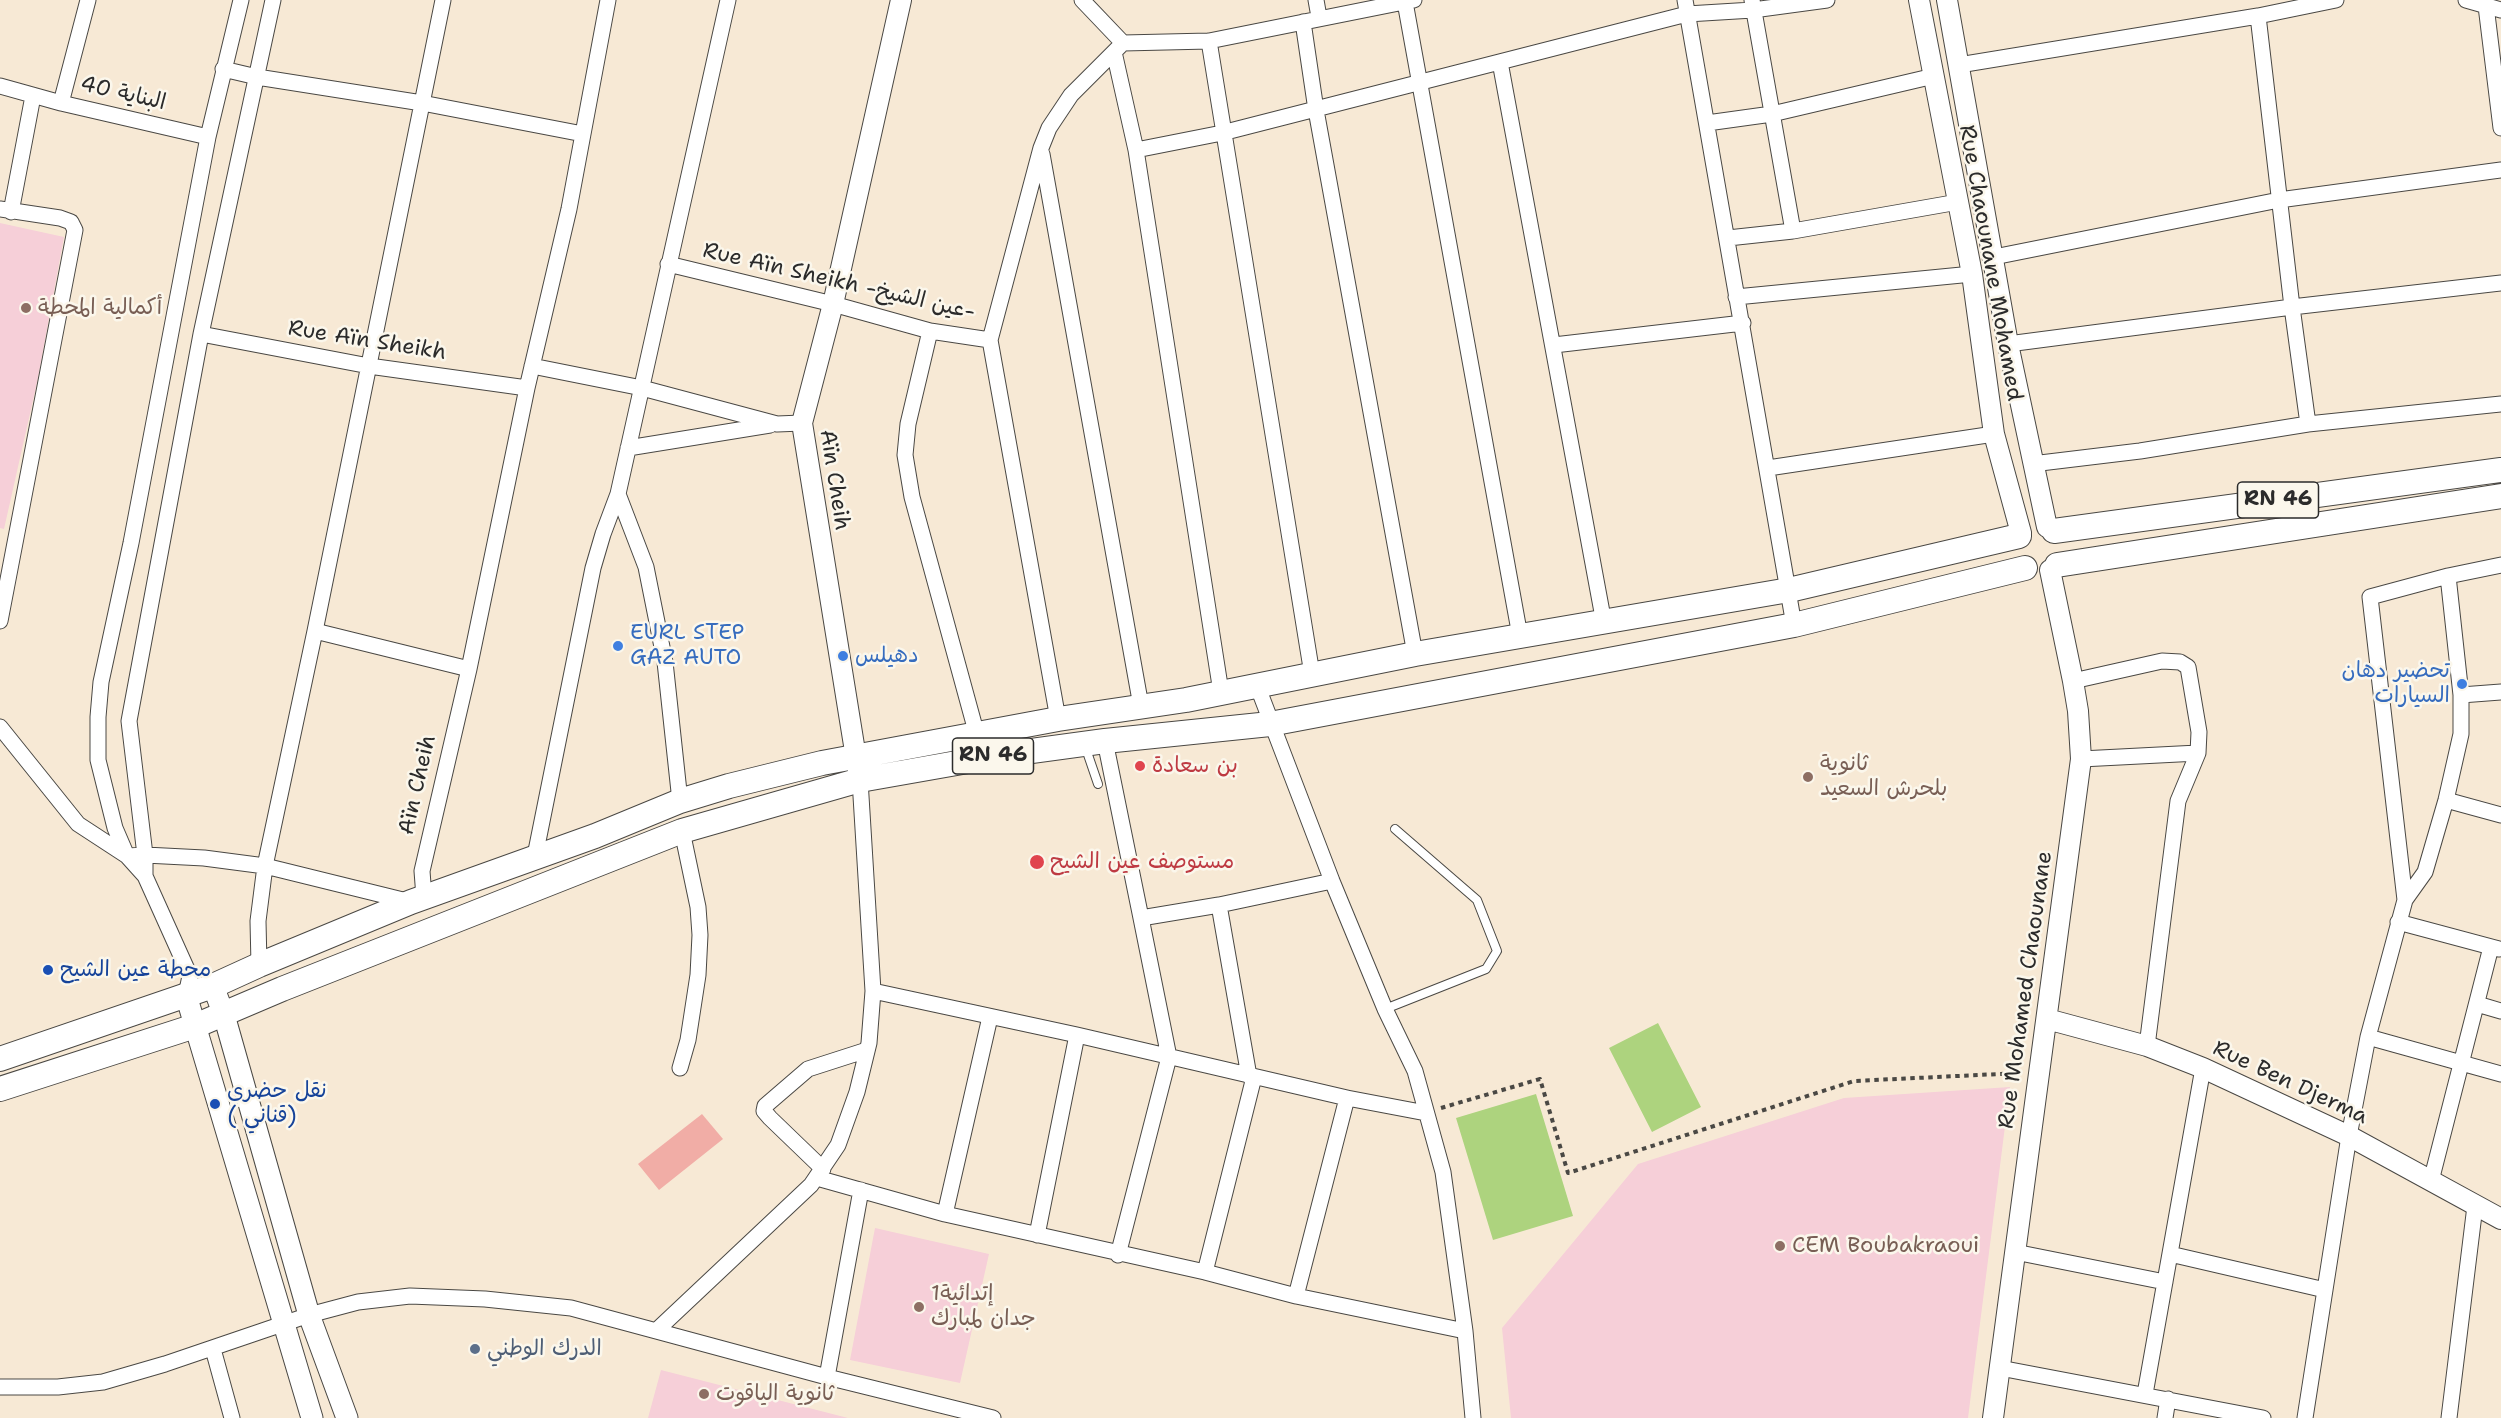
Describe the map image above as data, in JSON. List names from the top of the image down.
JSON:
{
  "streets": {
    "main road": ["RN 46"],
    "street": [
      "البناية 40",
      "Rue Chaounane Mohamed",
      "Rue Aïn Sheikh -عين الشيخ-",
      "Rue Aïn Sheikh",
      "Aïn Cheih",
      "Rue Mohamed Chaounane",
      "Rue Ben Djerma"
    ]
  },
  "crossings": [
    ["Rue Chaounane Mohamed", "RN 46"],
    ["Rue Chaounane Mohamed", "Rue Mohamed Chaounane"],
    ["Rue Aïn Sheikh", "Aïn Cheih"],
    ["Aïn Cheih", "RN 46"],
    ["RN 46", "Rue Mohamed Chaounane"],
    ["Rue Mohamed Chaounane", "Rue Ben Djerma"]
  ],
  "places": [
    "أكمالية المحطة",
    "EURL STEP GAZ AUTO",
    "دهيلس",
    "تحضير دهان السيارات",
    "بن سعادة",
    "ثانوية بلحرش السعيد",
    "مستوصف عين الشيح",
    "محطة عين الشيح",
    "نقل حضري ( قناني)",
    "CEM Boubakraoui",
    "1إتدائية جدان لمبارك",
    "الدرك الوطني",
    "ثانوية الياقوت"
  ]
}
